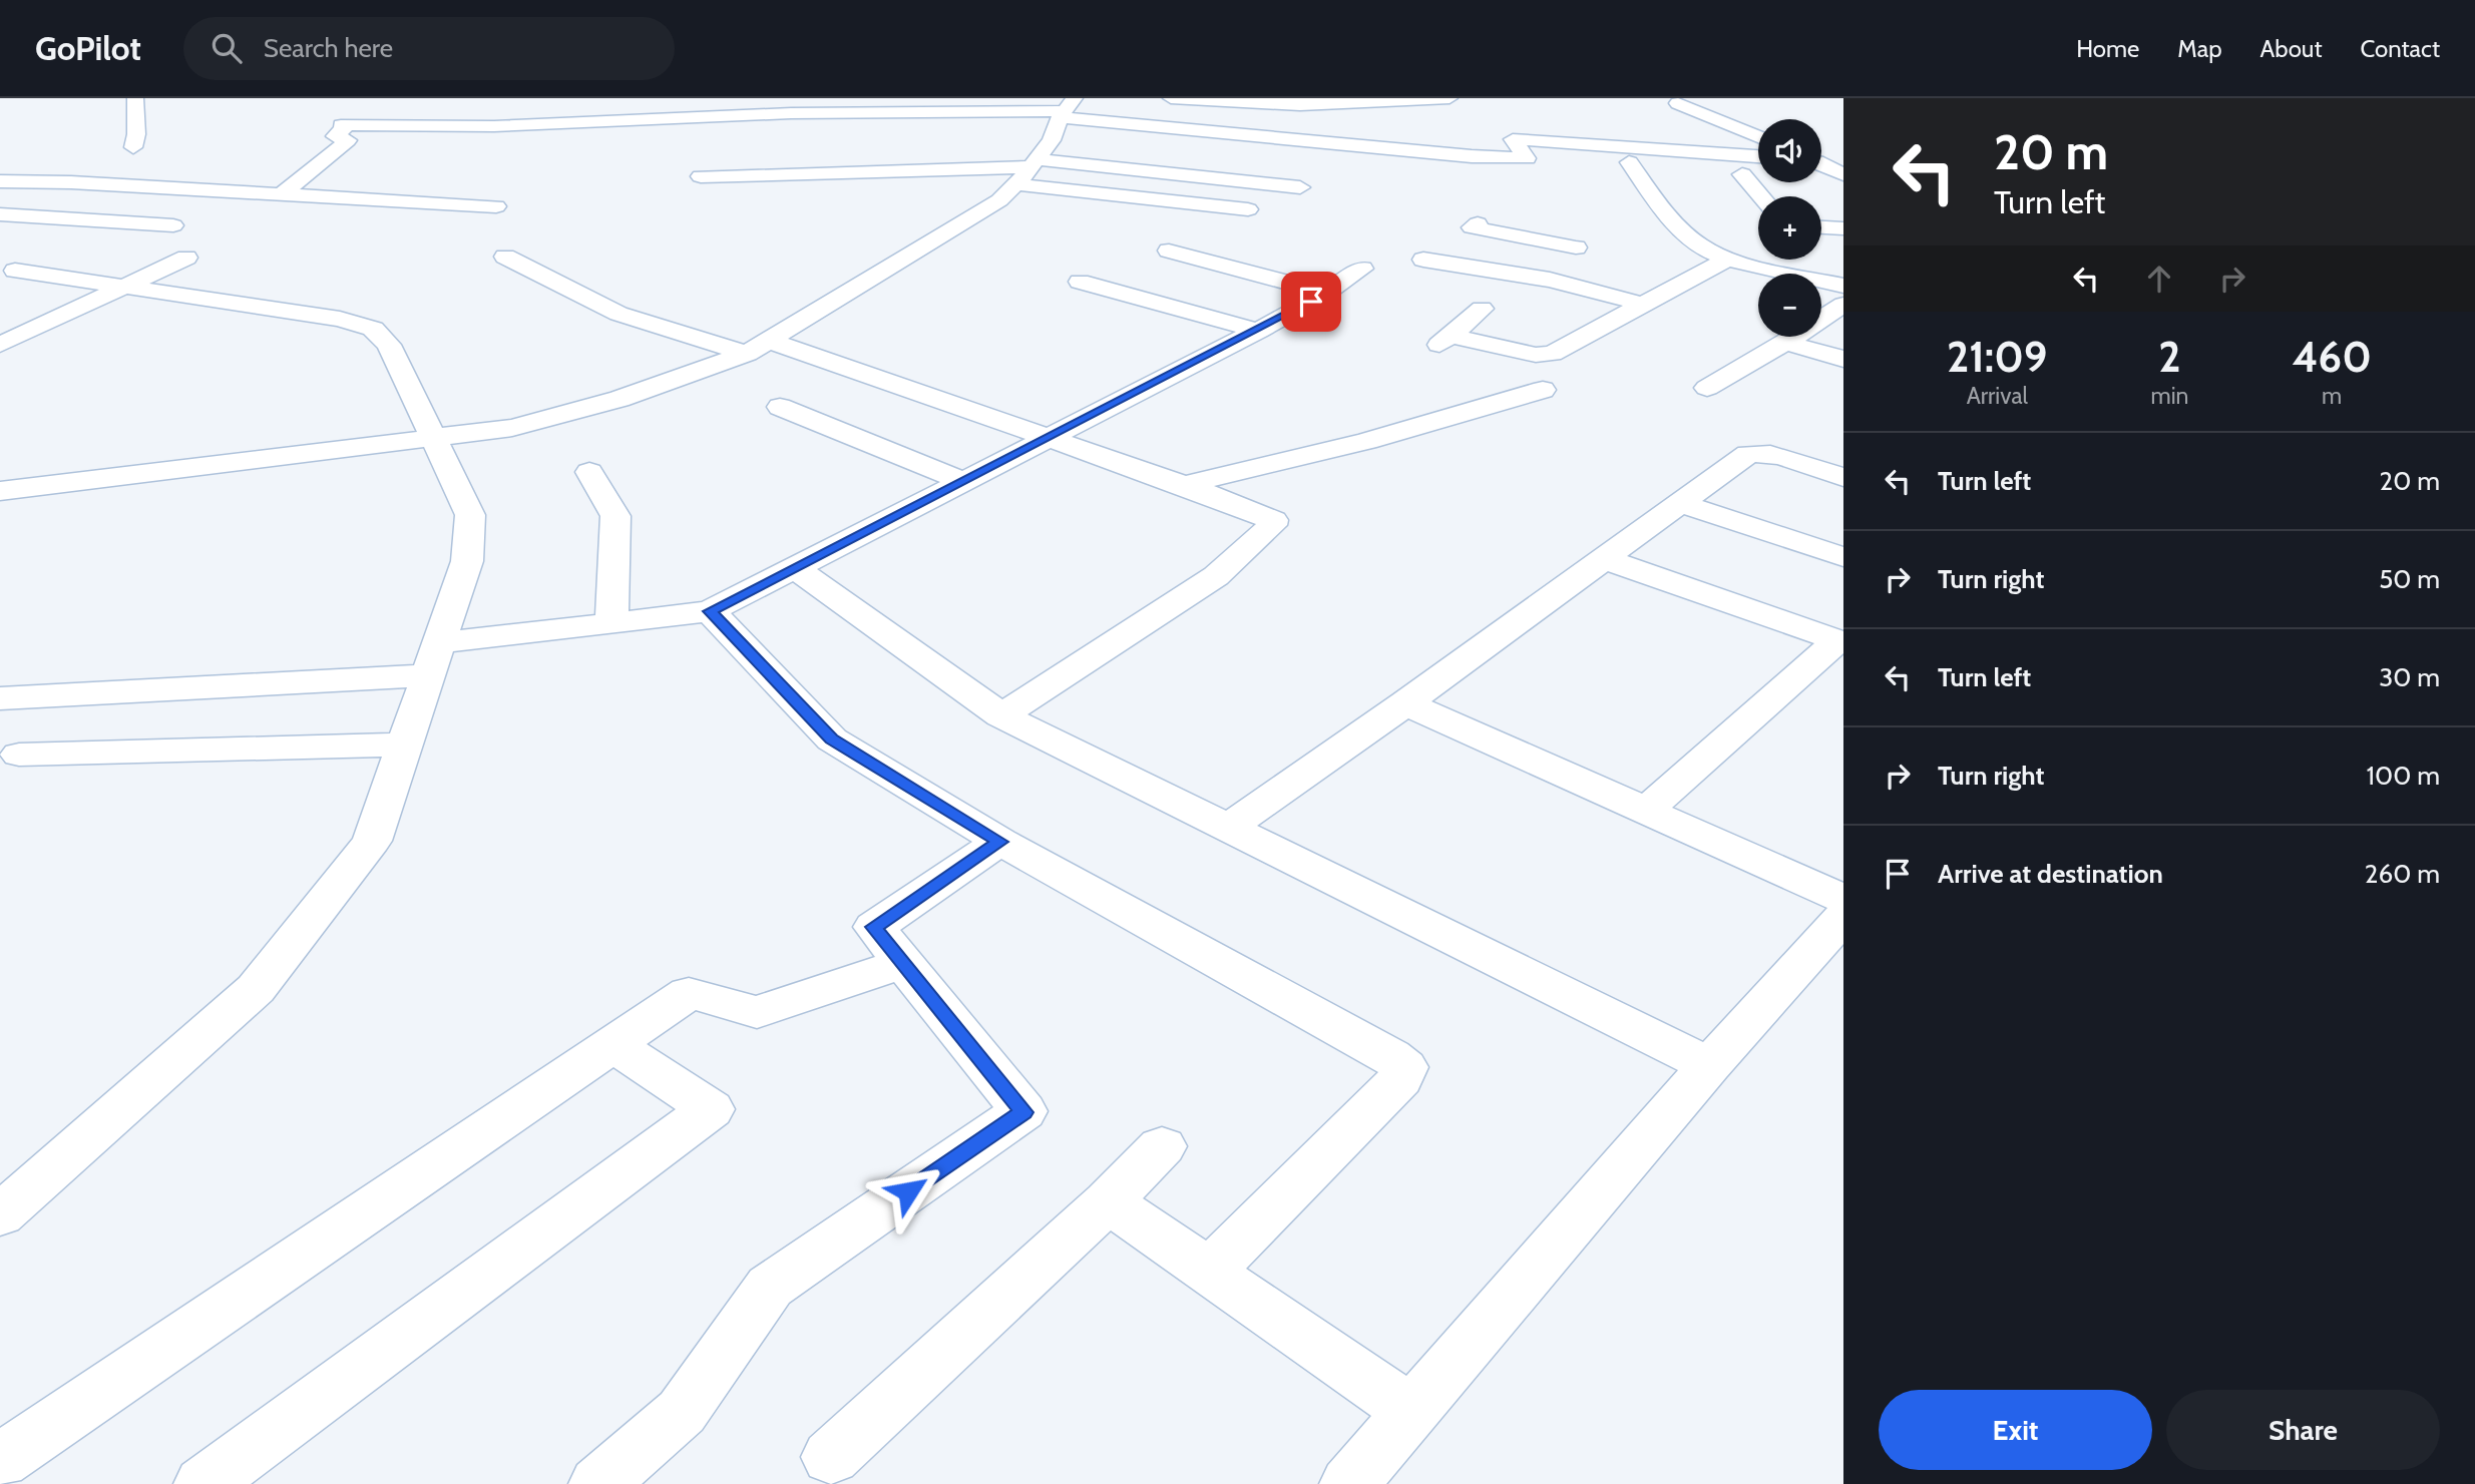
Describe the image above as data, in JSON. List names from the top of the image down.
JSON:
{
  "page": {
    "header": "GoPilot",
    "search": "Search here",
    "nav": [
      "Home",
      "Map",
      "About",
      "Contact"
    ],
    "turn": ["20 m", "Turn left"],
    "map_buttons": ["+", "−"],
    "eta": [
      "21:09",
      "Arrival",
      "2",
      "min",
      "460",
      "m"
    ],
    "list": [
      {
        "name": "Turn left",
        "value": "20 m"
      },
      {
        "name": "Turn right",
        "value": "50 m"
      },
      {
        "name": "Turn left",
        "value": "30 m"
      },
      {
        "name": "Turn right",
        "value": "100 m"
      },
      {
        "name": "Arrive at destination",
        "value": "260 m"
      }
    ],
    "buttons": ["Exit", "Share"]
  }
}
